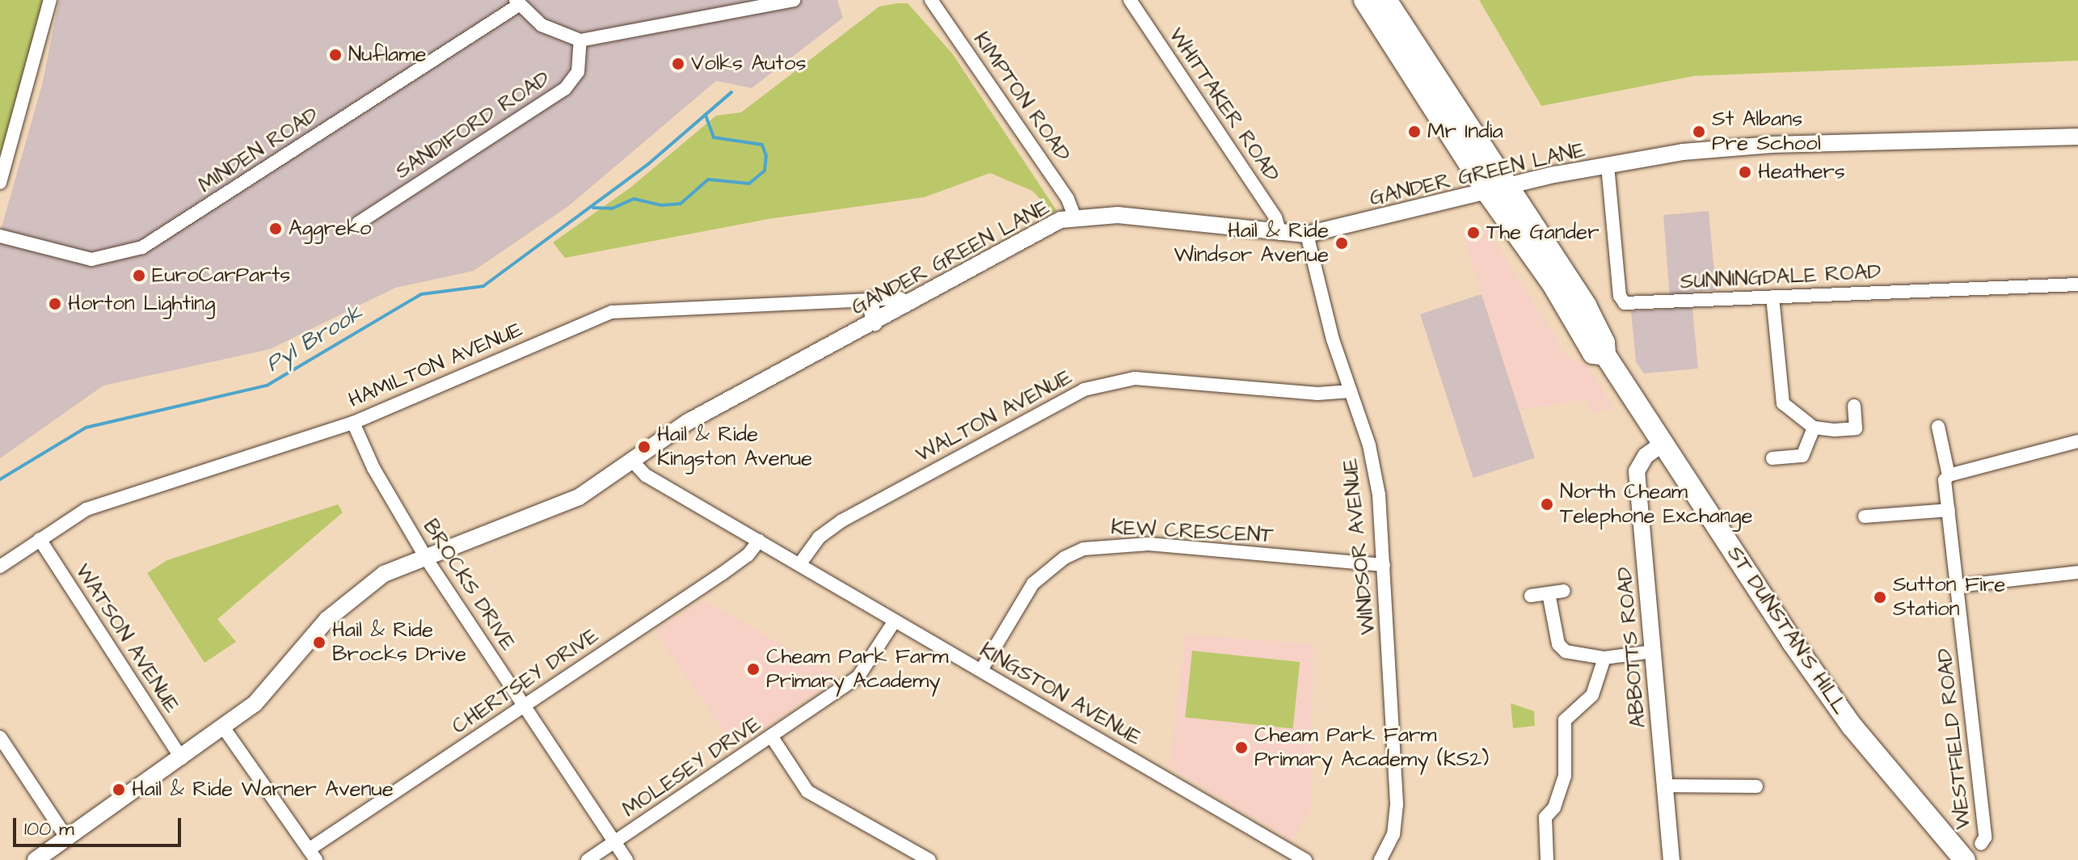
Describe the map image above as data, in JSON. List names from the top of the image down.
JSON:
{
  "streets": {
    "highway": ["ST DUNSTAN'S HILL"],
    "street": [
      "KIMPTON ROAD",
      "WHITTAKER ROAD",
      "SANDIFORD ROAD",
      "MINDEN ROAD",
      "GANDER GREEN LANE",
      "SUNNINGDALE ROAD",
      "HAMILTON AVENUE",
      "WALTON AVENUE",
      "KEW CRESCENT",
      "WINDSOR AVENUE",
      "BROCKS DRIVE",
      "WATSON AVENUE",
      "ABBOTTS ROAD",
      "CHERTSEY DRIVE",
      "KINGSTON AVENUE",
      "WESTFIELD ROAD",
      "MOLESEY DRIVE"
    ]
  },
  "crossings": [
    ["KIMPTON ROAD", "GANDER GREEN LANE"],
    ["WHITTAKER ROAD", "GANDER GREEN LANE"],
    ["GANDER GREEN LANE", "SUNNINGDALE ROAD"],
    ["GANDER GREEN LANE", "HAMILTON AVENUE"],
    ["GANDER GREEN LANE", "WINDSOR AVENUE"],
    ["GANDER GREEN LANE", "BROCKS DRIVE"],
    ["GANDER GREEN LANE", "ST DUNSTAN'S HILL"],
    ["GANDER GREEN LANE", "WATSON AVENUE"],
    ["GANDER GREEN LANE", "KINGSTON AVENUE"],
    ["HAMILTON AVENUE", "BROCKS DRIVE"],
    ["HAMILTON AVENUE", "WATSON AVENUE"],
    ["WALTON AVENUE", "WINDSOR AVENUE"],
    ["WALTON AVENUE", "KINGSTON AVENUE"],
    ["KEW CRESCENT", "WINDSOR AVENUE"],
    ["KEW CRESCENT", "KINGSTON AVENUE"],
    ["BROCKS DRIVE", "CHERTSEY DRIVE"],
    ["BROCKS DRIVE", "MOLESEY DRIVE"],
    ["ST DUNSTAN'S HILL", "ABBOTTS ROAD"],
    ["CHERTSEY DRIVE", "KINGSTON AVENUE"],
    ["KINGSTON AVENUE", "MOLESEY DRIVE"]
  ],
  "water": ["Pyl Brook"],
  "places": [
    "Nuflame",
    "Volks Autos",
    "Mr India",
    "St Albans Pre School",
    "Heathers",
    "Aggreko",
    "The Gander",
    "Hail & Ride Windsor Avenue",
    "EuroCarParts",
    "Horton Lighting",
    "Hail & Ride Kingston Avenue",
    "North Cheam Telephone Exchange",
    "Sutton Fire Station",
    "Hail & Ride Brocks Drive",
    "Cheam Park Farm Primary Academy",
    "Cheam Park Farm Primary Academy (KS2)",
    "Hail & Ride Warner Avenue"
  ],
  "scale_bar": "100 m"
}
